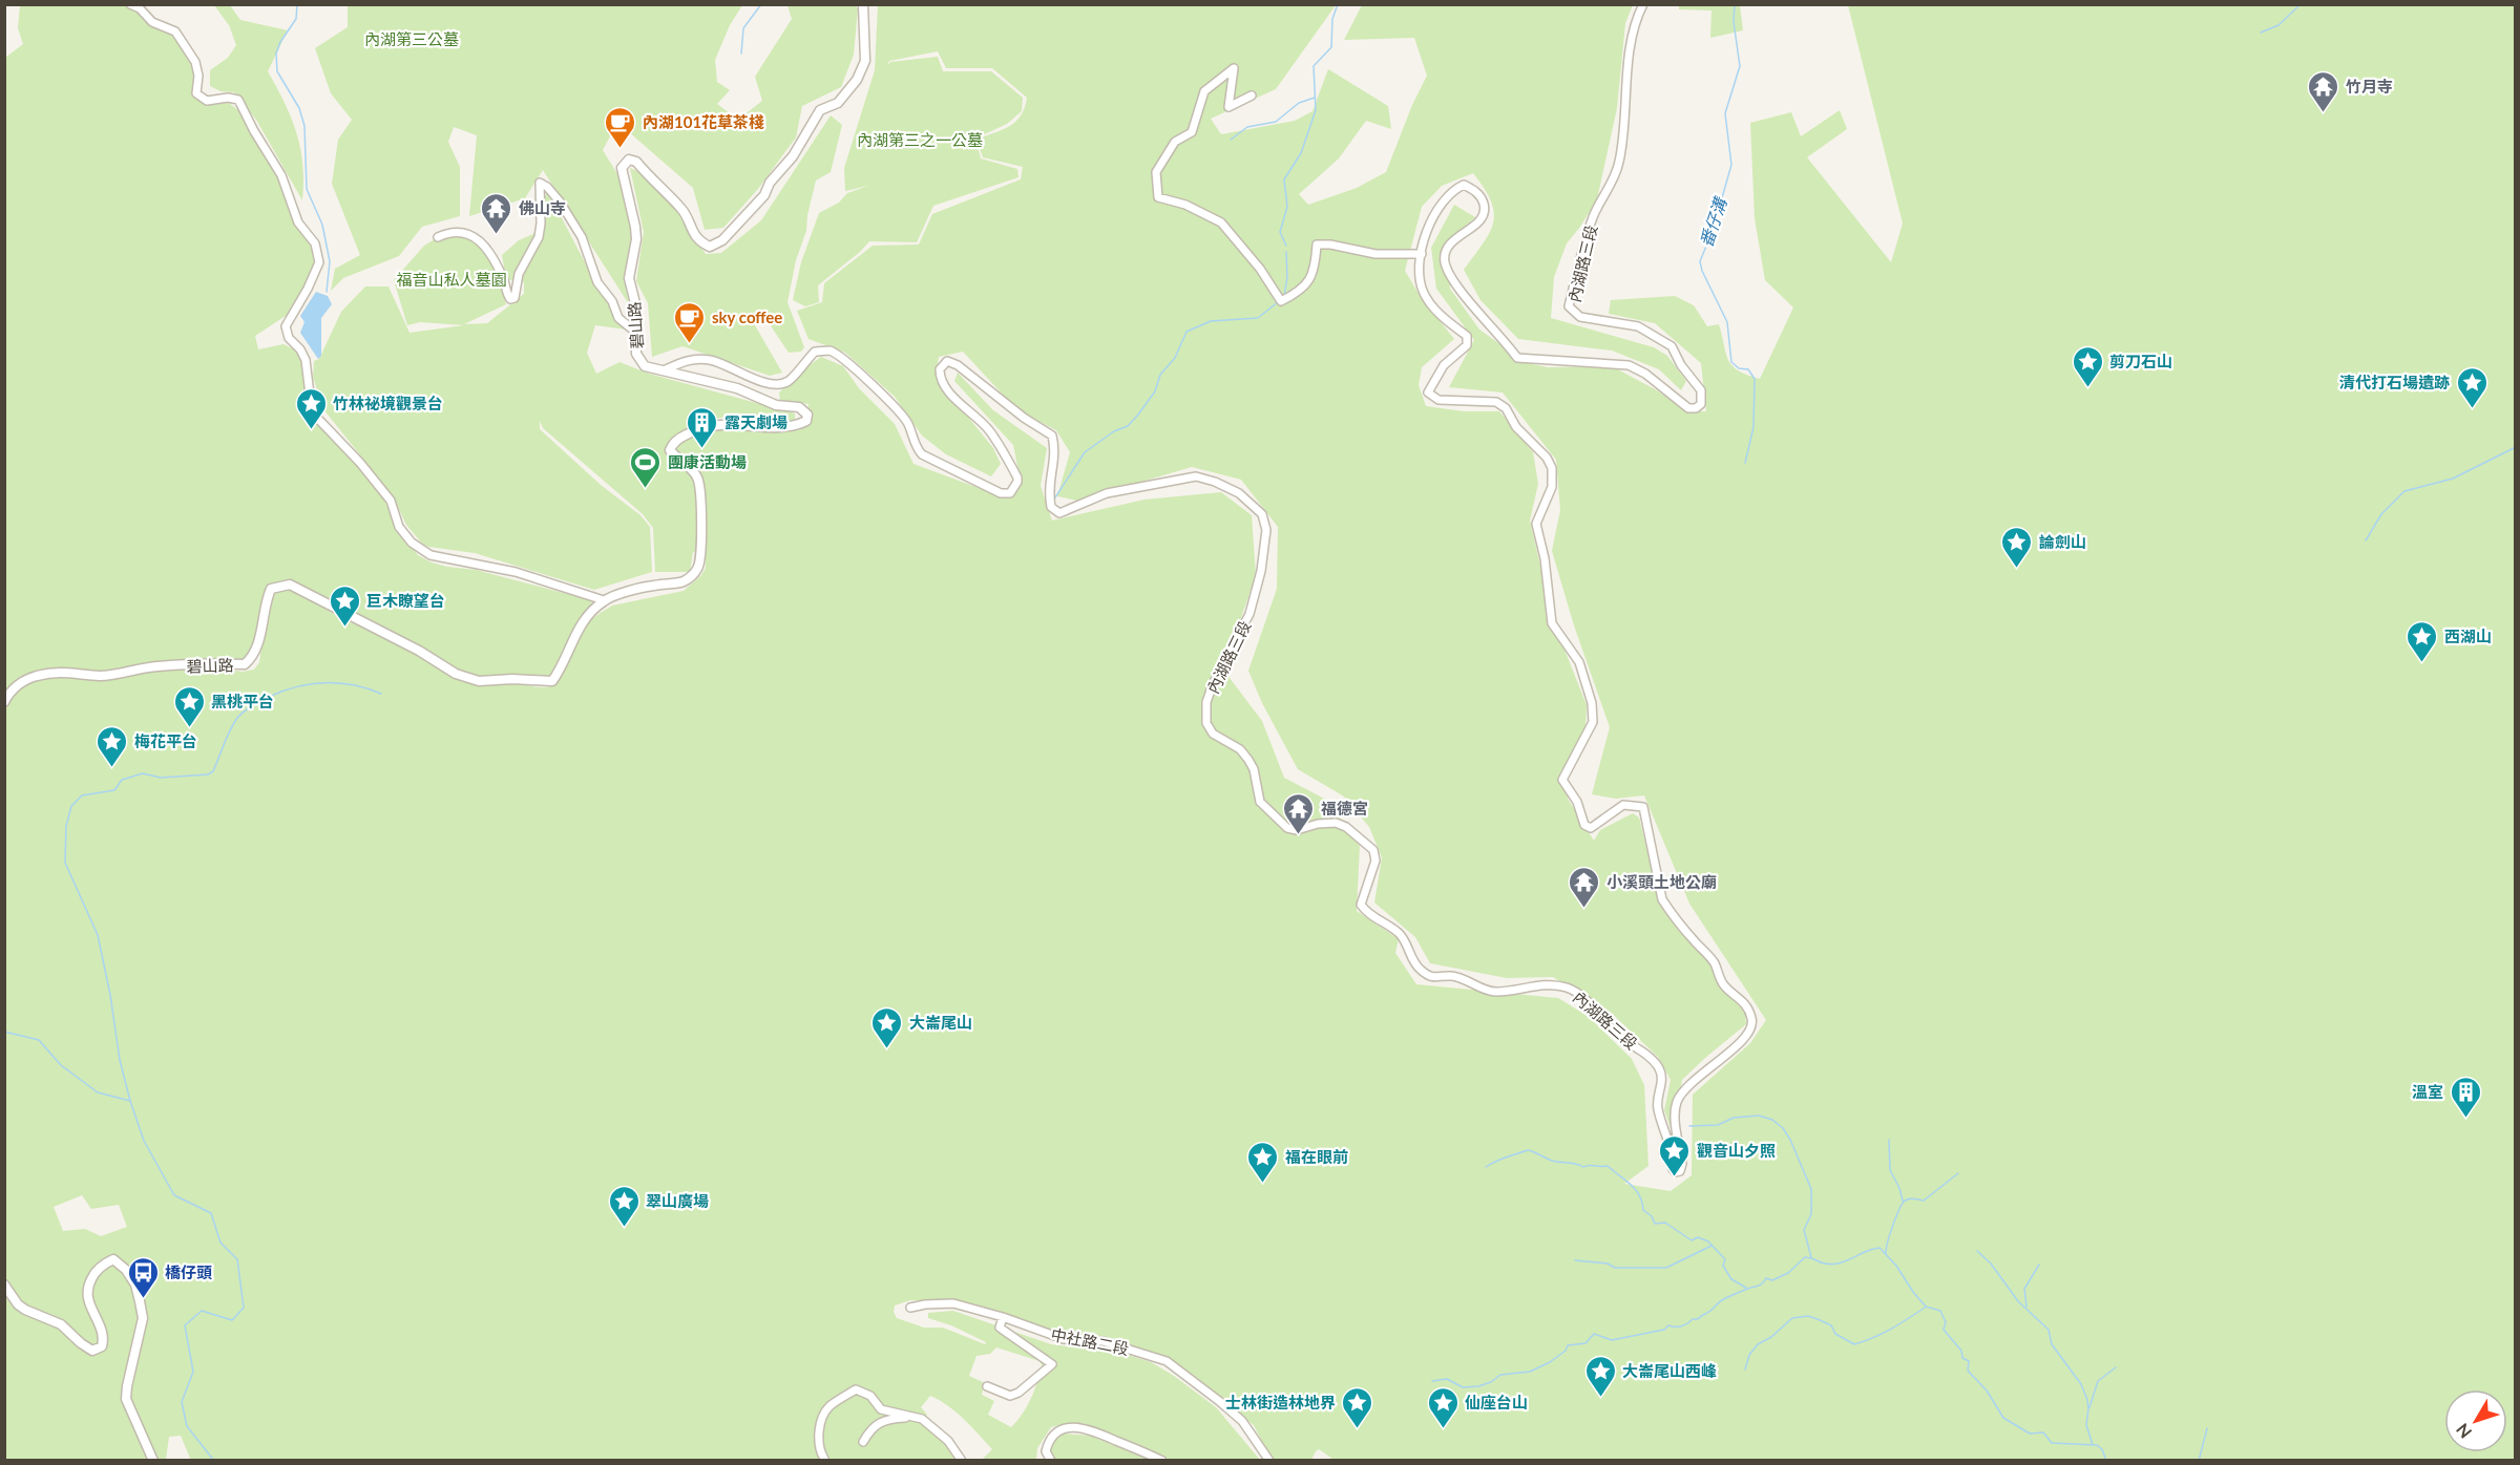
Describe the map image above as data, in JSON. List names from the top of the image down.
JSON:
{
  "streets": {
    "street": ["內湖路三段", "碧山路", "中社路二段"]
  },
  "crossings": [
    ["內湖路三段", "碧山路"]
  ],
  "water": ["番仔溝"],
  "parks": ["內湖第三公墓", "內湖第三之一公墓", "福音山私人墓園"],
  "places": {
    "temple": [
      "竹月寺",
      "佛山寺",
      "福德宮",
      "小溪頭土地公廟"
    ],
    "cafe": ["內湖101花草茶棧", "sky coffee"],
    "place": [
      "剪刀石山",
      "清代打石場遺跡",
      "竹林祕境觀景台",
      "論劍山",
      "巨木瞭望台",
      "西湖山",
      "黑桃平台",
      "梅花平台",
      "大崙尾山",
      "觀音山夕照",
      "福在眼前",
      "翠山廣場",
      "大崙尾山西峰",
      "士林街造林地界",
      "仙座台山"
    ],
    "building": ["露天劇場", "溫室"],
    "sports": ["團康活動場"],
    "bus stop": ["橋仔頭"]
  },
  "north": "bottom left"
}
